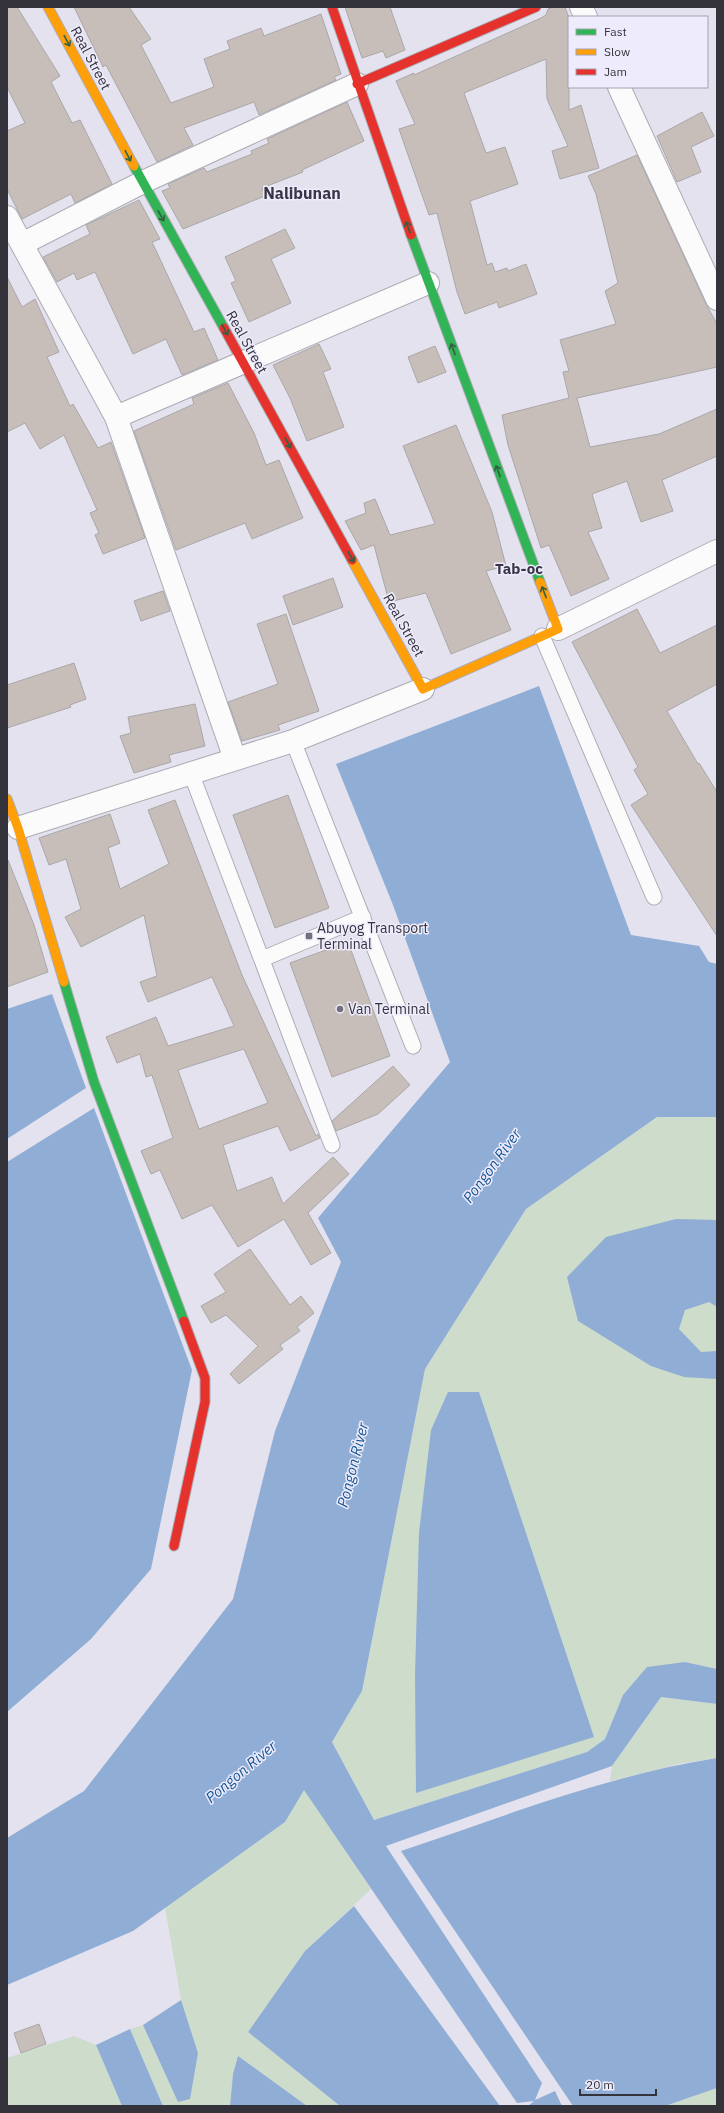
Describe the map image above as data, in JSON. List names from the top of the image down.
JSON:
{
  "streets": {
    "street": ["Real Street"]
  },
  "one_way": ["Real Street"],
  "districts": ["Nalibunan", "Tab-oc"],
  "water": ["Pongon River"],
  "places": {
    "transit": ["Abuyog Transport Terminal"],
    "other": ["Van Terminal"]
  },
  "legend": ["Fast", "Slow", "Jam"],
  "scale_bar": "20 m"
}
